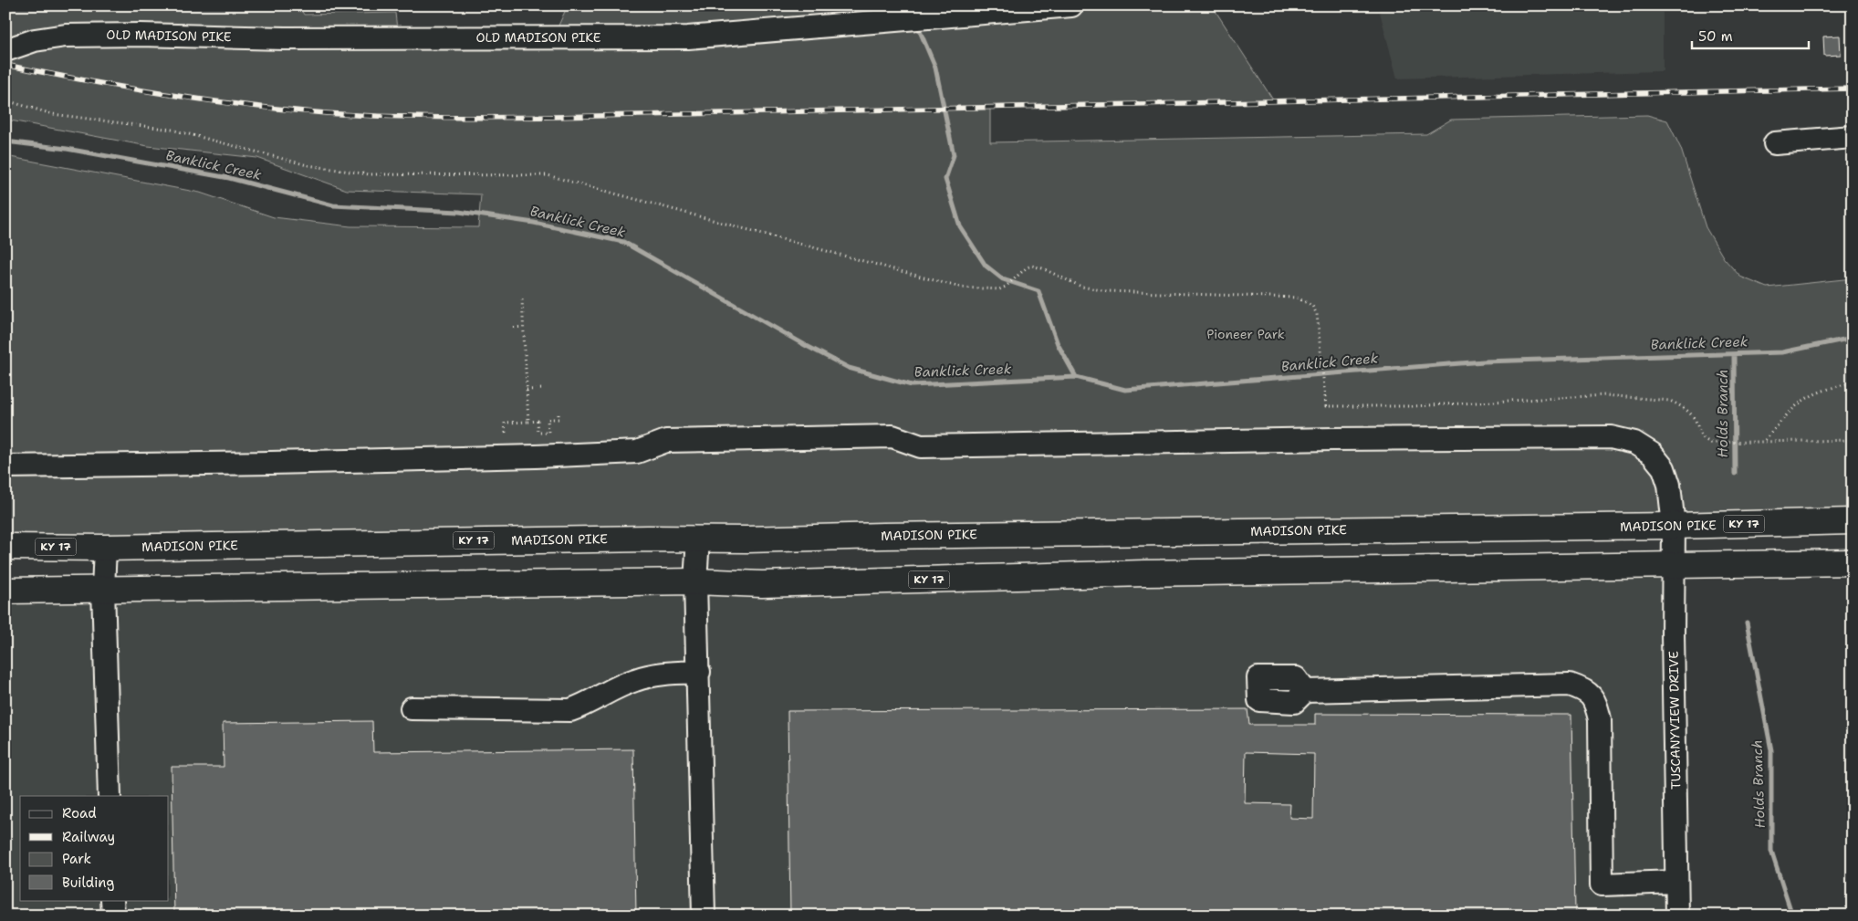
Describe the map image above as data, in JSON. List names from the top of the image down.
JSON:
{
  "streets": {
    "main road": ["KY 17", "MADISON PIKE"],
    "street": ["OLD MADISON PIKE", "TUSCANYVIEW DRIVE"]
  },
  "crossings": [
    ["KY 17", "TUSCANYVIEW DRIVE"],
    ["MADISON PIKE", "TUSCANYVIEW DRIVE"]
  ],
  "water": ["Banklick Creek", "Holds Branch"],
  "parks": ["Pioneer Park"],
  "legend": [
    "Road",
    "Railway",
    "Park",
    "Building"
  ],
  "scale_bar": "50 m"
}
